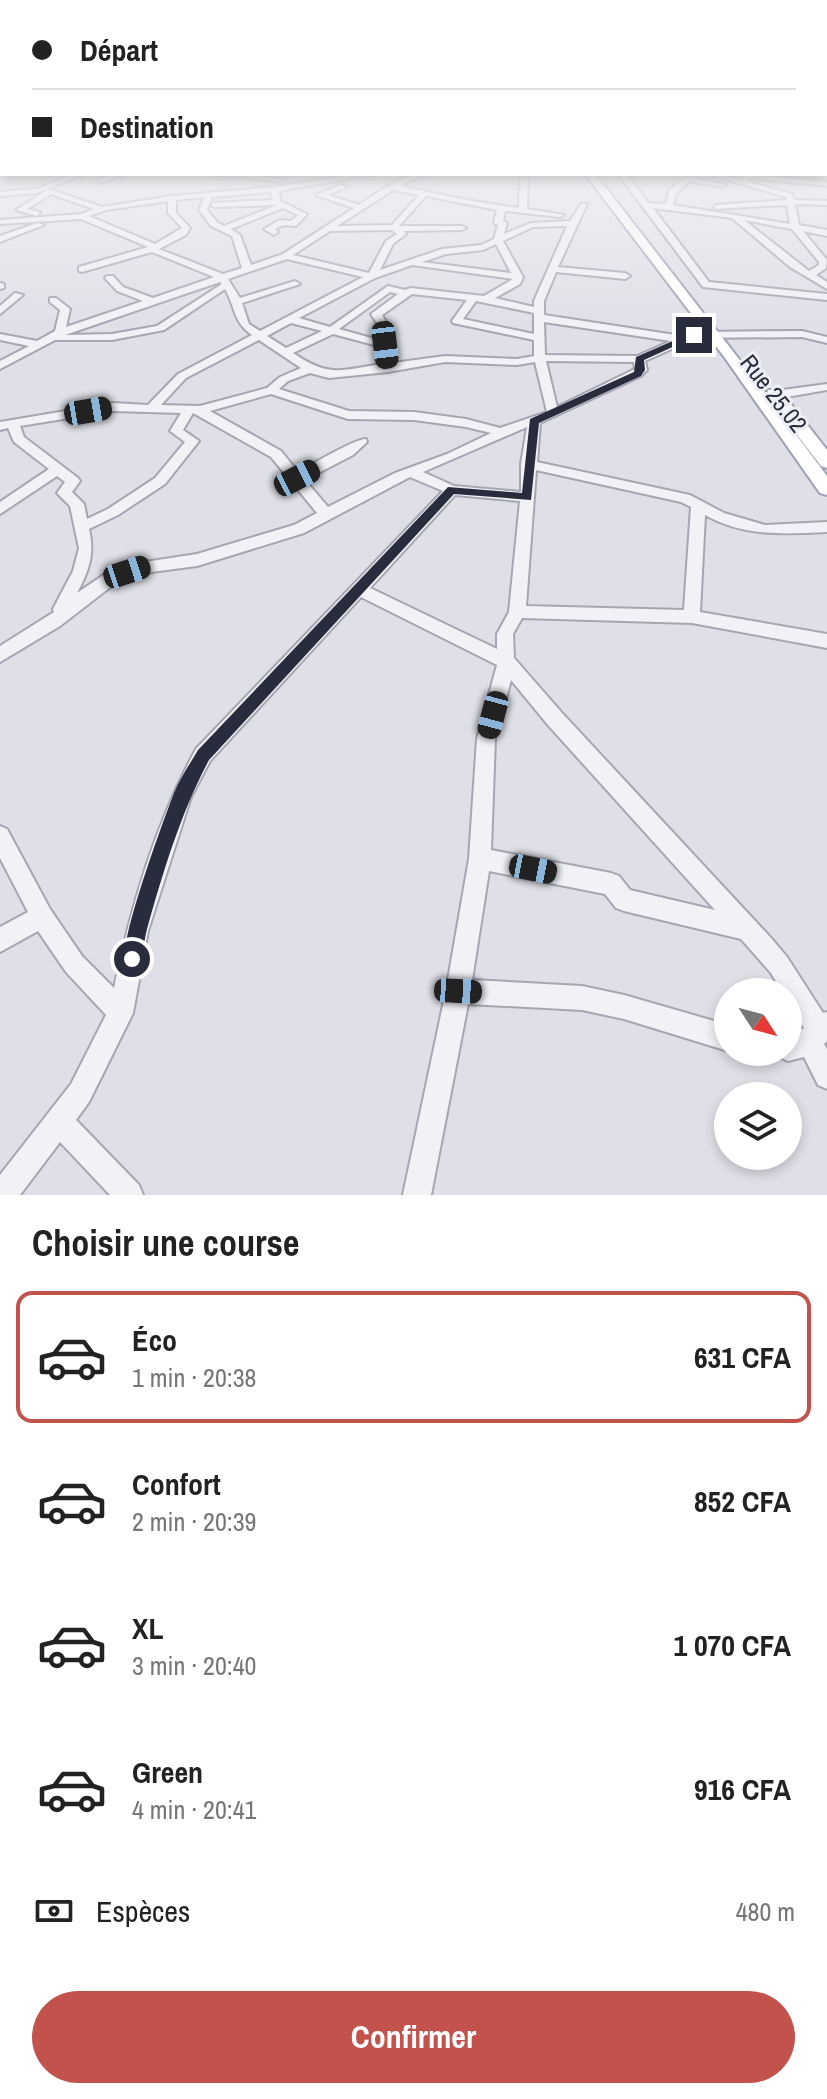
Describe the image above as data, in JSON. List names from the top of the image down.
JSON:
{
  "streets": {
    "main road": ["Rue 25.02"]
  },
  "north": "bottom right",
  "page": {
    "banner": ["Départ", "Destination"],
    "heading": "Choisir une course",
    "list": [
      {
        "name": "Éco",
        "note": "1 min · 20:38",
        "value": "631 CFA"
      },
      {
        "name": "Confort",
        "note": "2 min · 20:39",
        "value": "852 CFA"
      },
      {
        "name": "XL",
        "note": "3 min · 20:40",
        "value": "1 070 CFA"
      },
      {
        "name": "Green",
        "note": "4 min · 20:41",
        "value": "916 CFA"
      }
    ],
    "pay": ["Espèces", "480 m"],
    "buttons": "Confirmer"
  }
}
